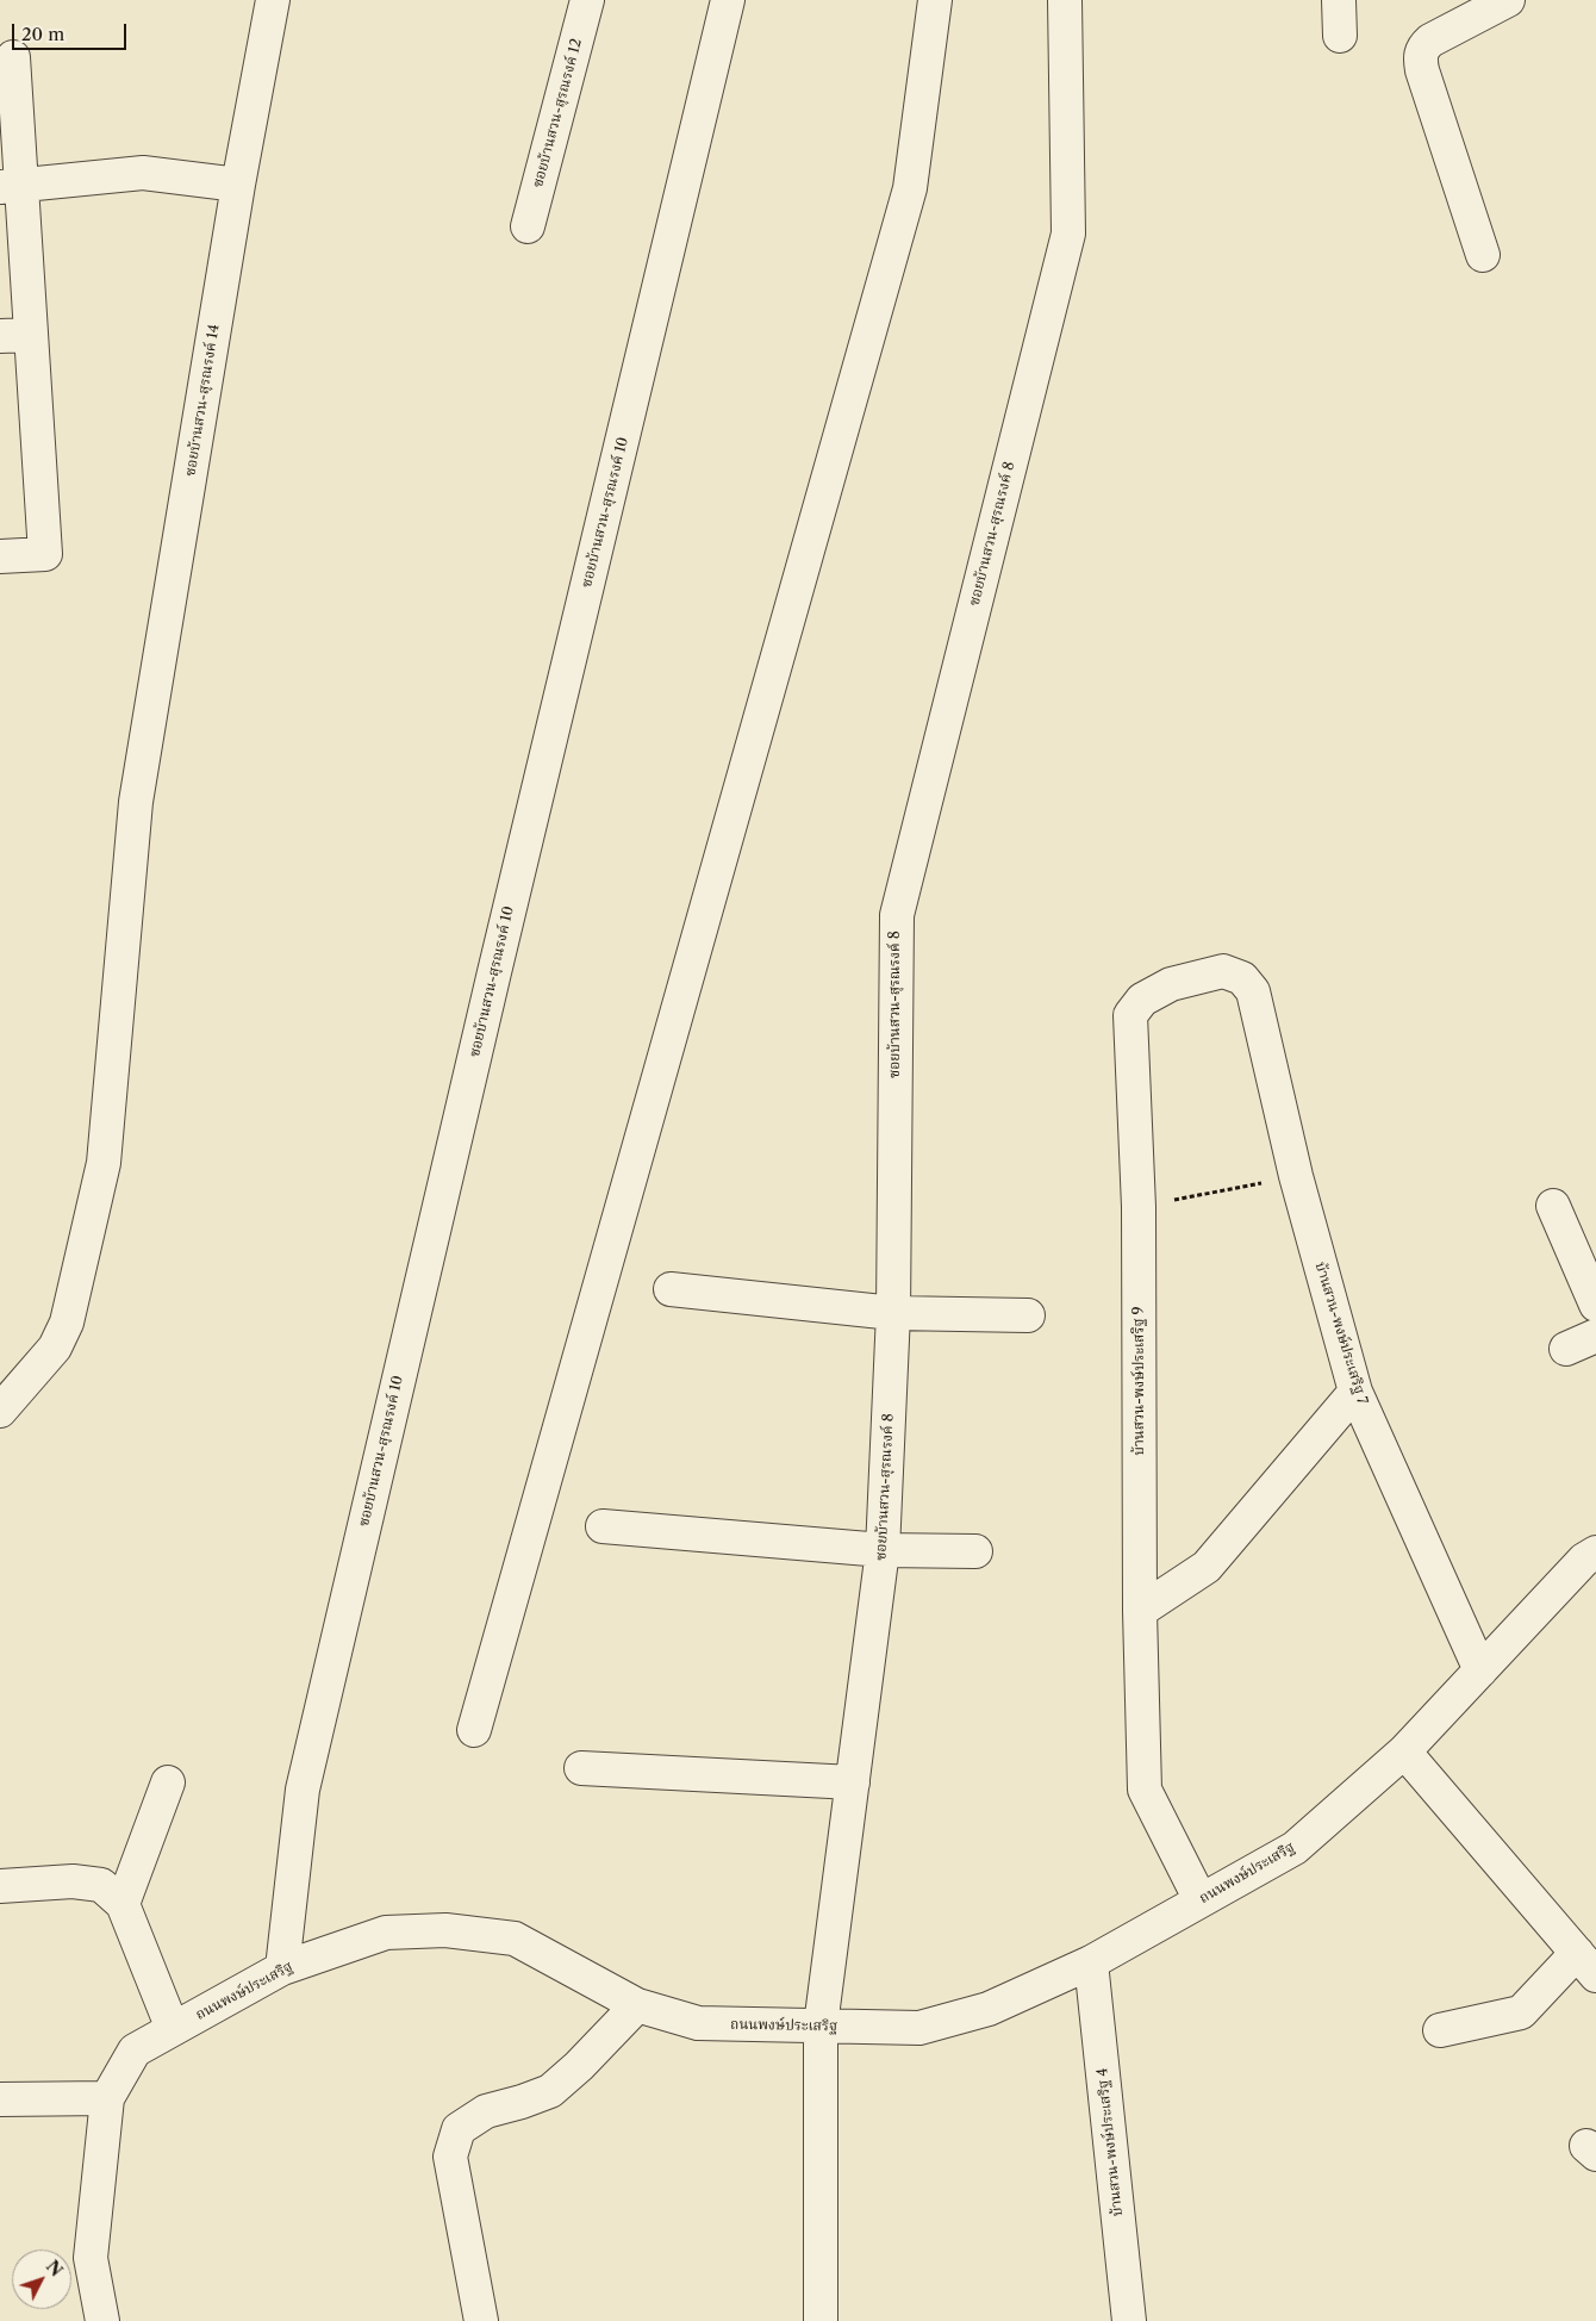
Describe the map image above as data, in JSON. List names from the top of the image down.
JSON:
{
  "streets": {
    "street": [
      "ซอยบ้านสวน-สุรณรงค์ 12",
      "ซอยบ้านสวน-สุรณรงค์ 14",
      "ซอยบ้านสวน-สุรณรงค์ 10",
      "ซอยบ้านสวน-สุรณรงค์ 8",
      "บ้านสวน-พงษ์ประเสริฐ 7",
      "บ้านสวน-พงษ์ประเสริฐ 9",
      "ถนนพงษ์ประเสริฐ",
      "บ้านสวน-พงษ์ประเสริฐ 4"
    ]
  },
  "crossings": [
    ["ซอยบ้านสวน-สุรณรงค์ 10", "ถนนพงษ์ประเสริฐ"],
    ["ซอยบ้านสวน-สุรณรงค์ 8", "ถนนพงษ์ประเสริฐ"],
    ["บ้านสวน-พงษ์ประเสริฐ 7", "บ้านสวน-พงษ์ประเสริฐ 9"],
    ["บ้านสวน-พงษ์ประเสริฐ 7", "ถนนพงษ์ประเสริฐ"],
    ["บ้านสวน-พงษ์ประเสริฐ 9", "ถนนพงษ์ประเสริฐ"],
    ["ถนนพงษ์ประเสริฐ", "บ้านสวน-พงษ์ประเสริฐ 4"]
  ],
  "scale_bar": "20 m",
  "north": "top right"
}
